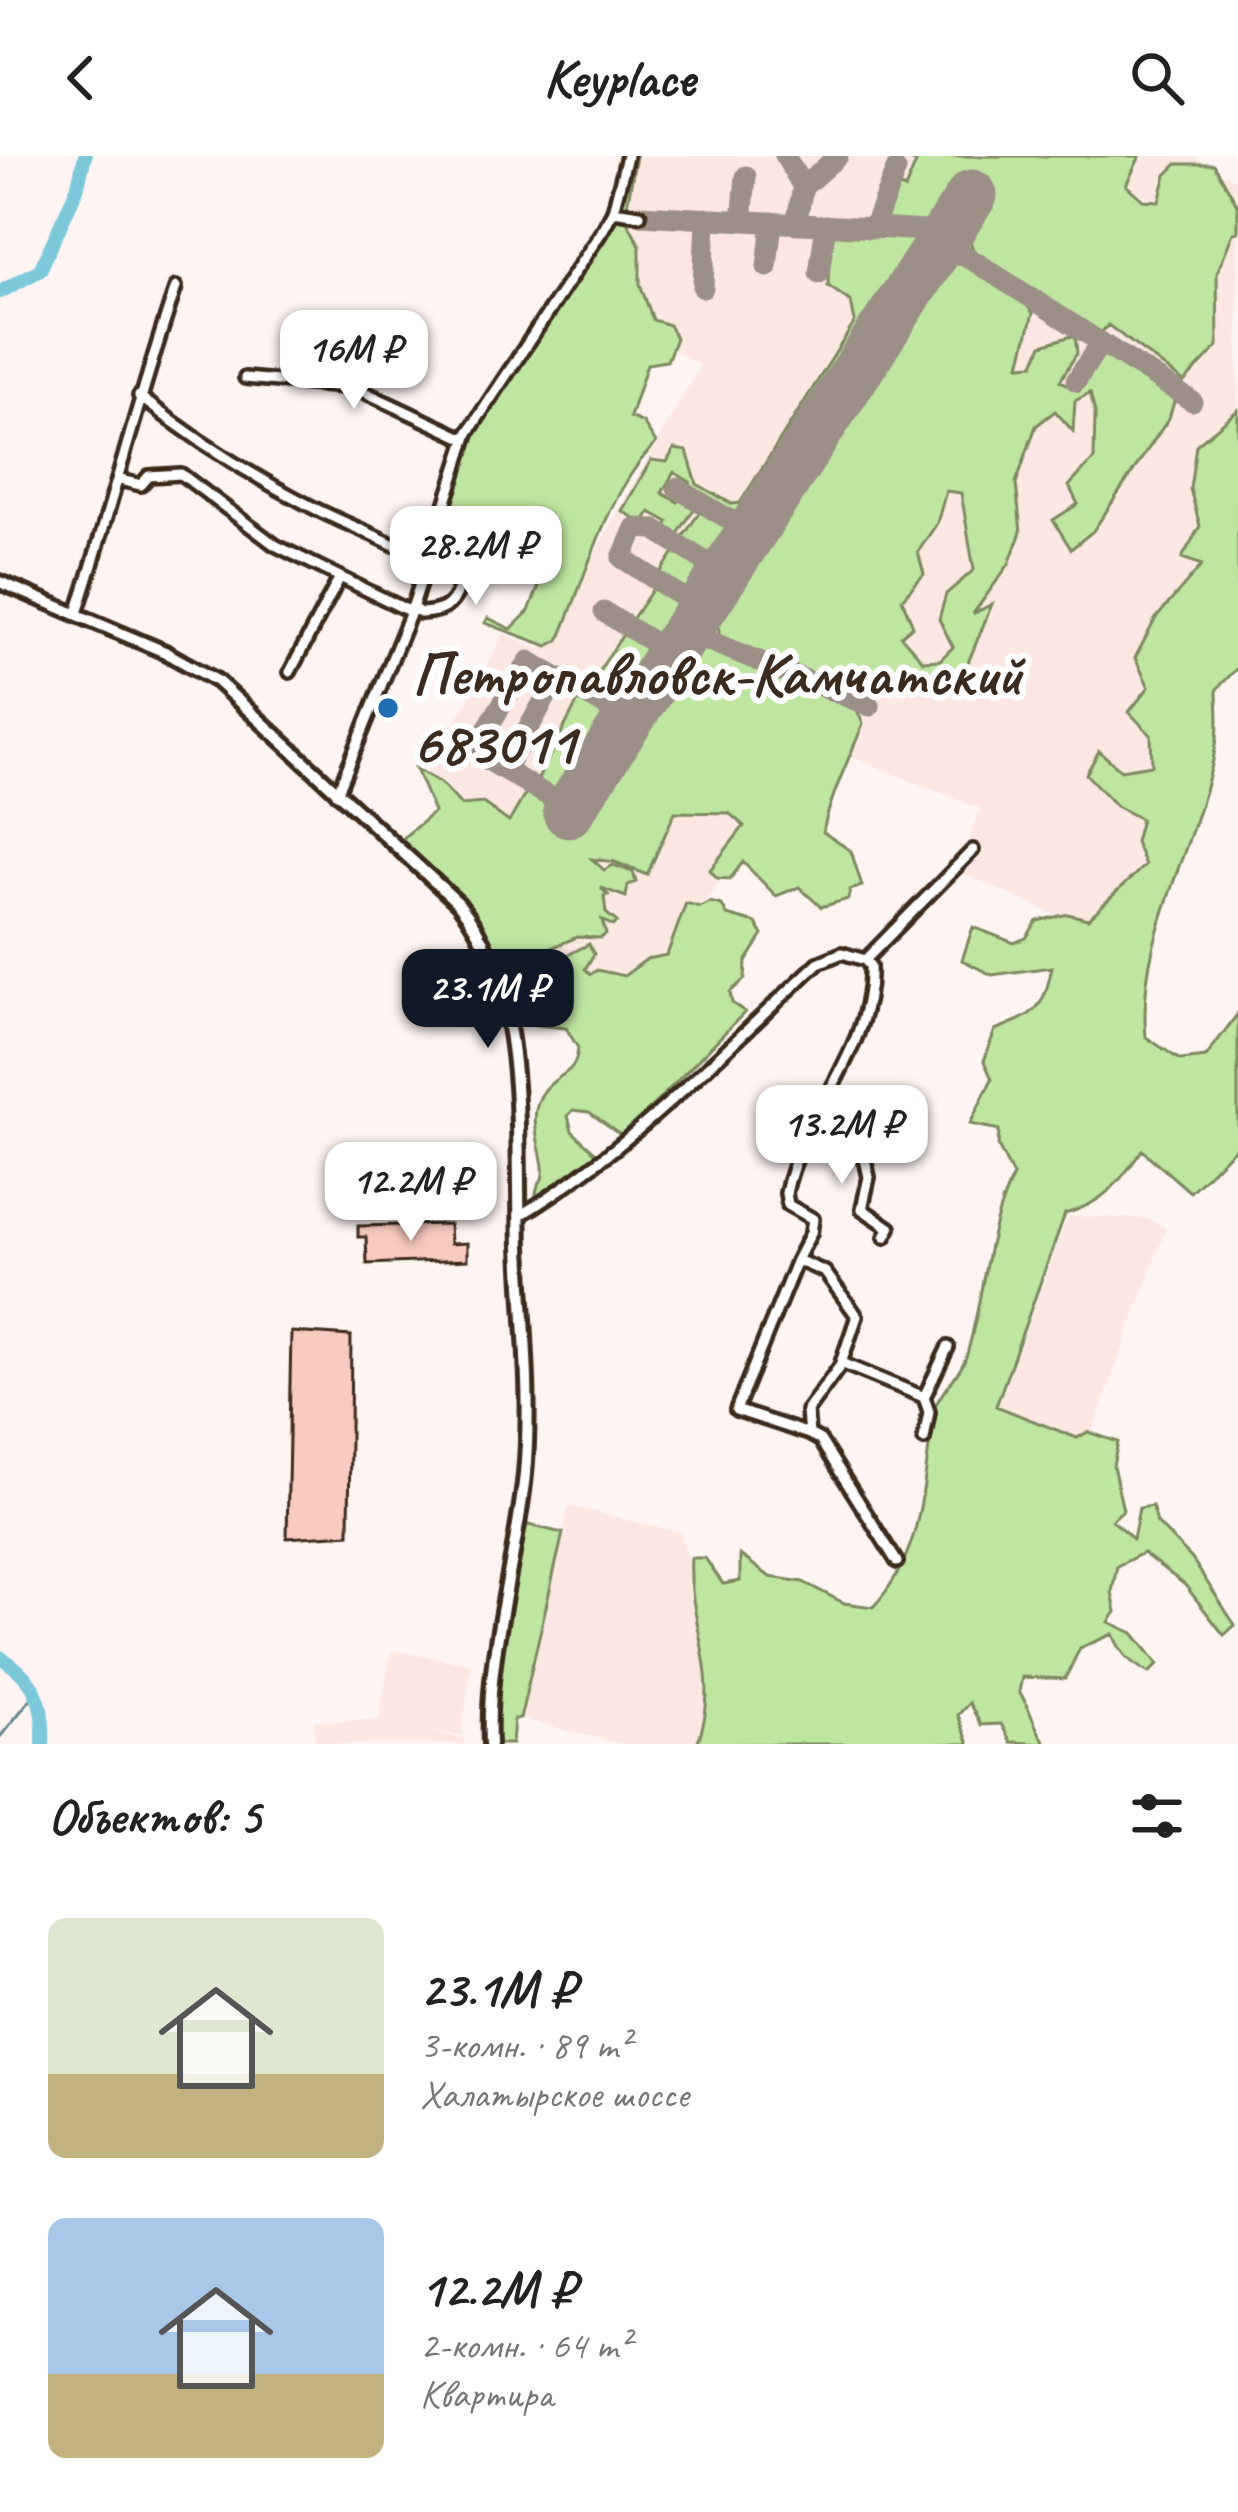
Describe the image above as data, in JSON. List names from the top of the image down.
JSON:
{
  "places": ["Петропавловск-Камчатский 683011"],
  "page": {
    "header": "Keyplace",
    "price": [
      "16M ₽",
      "28.2M ₽",
      "23.1M ₽",
      "13.2M ₽",
      "12.2M ₽"
    ],
    "heading": "Объектов: 5",
    "list": [
      {
        "name": "23.1M ₽",
        "note": "3-комн. · 89 m² · Халатырское шоссе"
      },
      {
        "name": "12.2M ₽",
        "note": "2-комн. · 64 m² · Квартира"
      }
    ]
  }
}
